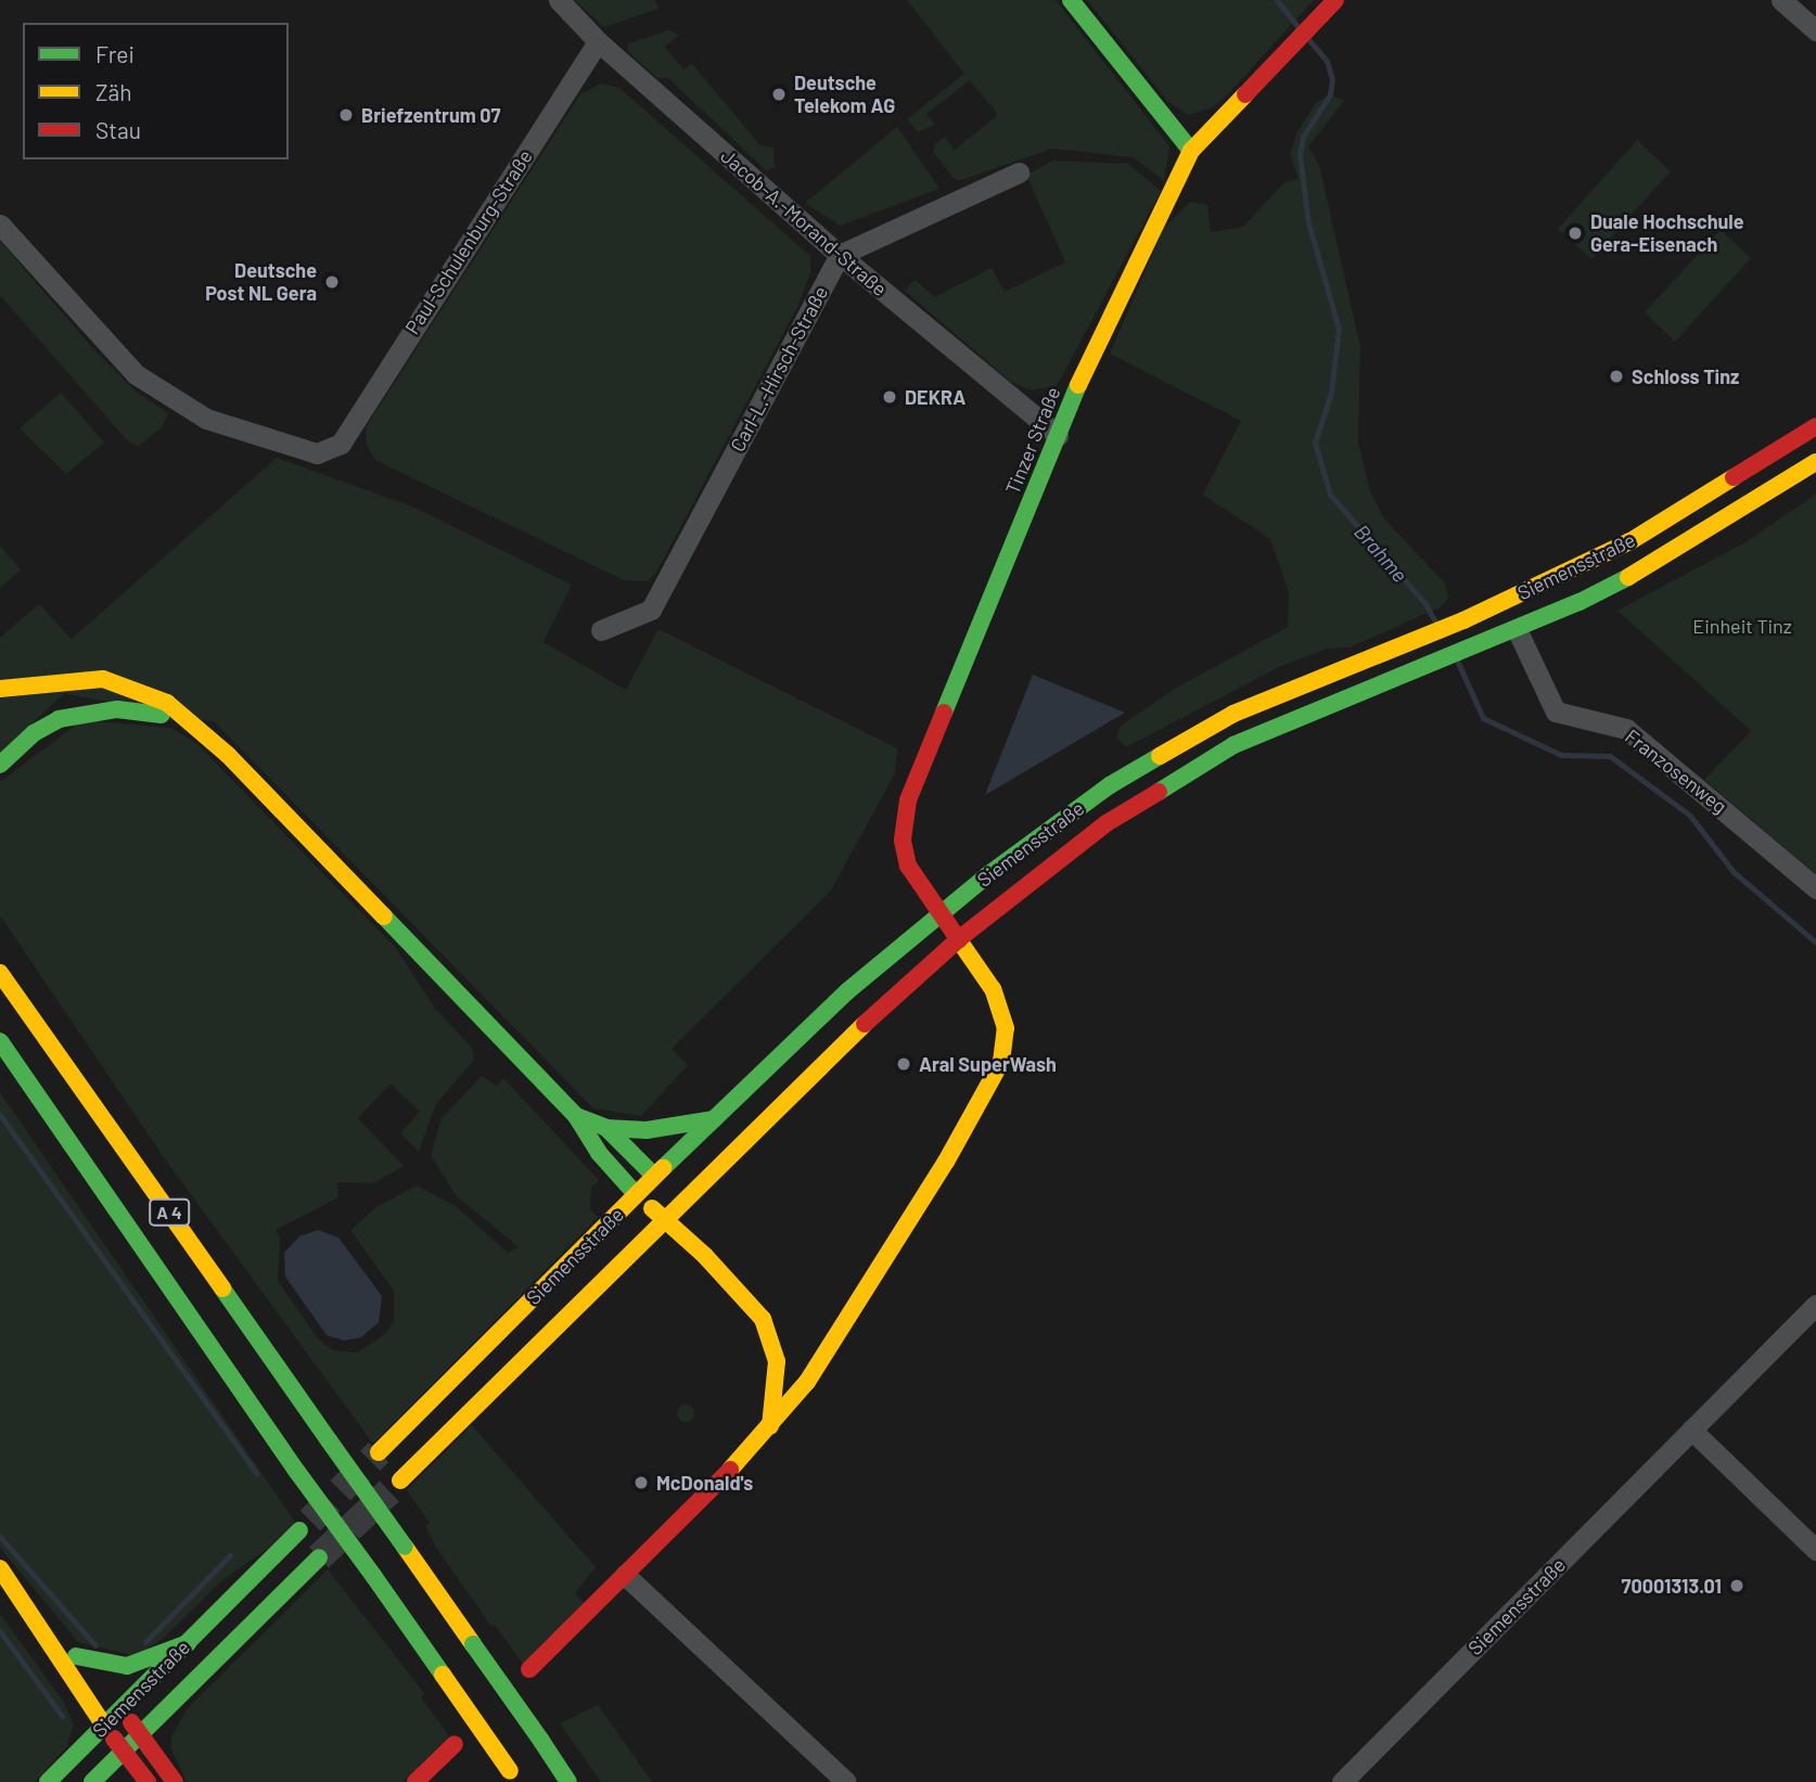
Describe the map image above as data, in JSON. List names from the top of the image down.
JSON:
{
  "streets": {
    "main road": ["Tinzer Straße", "Siemensstraße", "A 4"],
    "street": [
      "Jacob-A.-Morand-Straße",
      "Paul-Schulenburg-Straße",
      "Carl-L.-Hirsch-Straße",
      "Franzosenweg"
    ]
  },
  "crossings": [
    ["Jacob-A.-Morand-Straße", "Paul-Schulenburg-Straße"],
    ["Jacob-A.-Morand-Straße", "Carl-L.-Hirsch-Straße"],
    ["Jacob-A.-Morand-Straße", "Tinzer Straße"],
    ["Tinzer Straße", "Siemensstraße"],
    ["Siemensstraße", "Franzosenweg"]
  ],
  "water": ["Brahme"],
  "parks": ["Einheit Tinz"],
  "places": [
    "Deutsche Telekom AG",
    "Briefzentrum 07",
    "Duale Hochschule Gera-Eisenach",
    "Deutsche Post NL Gera",
    "Schloss Tinz",
    "DEKRA",
    "Aral SuperWash",
    "McDonald's",
    "70001313.01"
  ],
  "legend": ["Frei", "Zäh", "Stau"]
}
